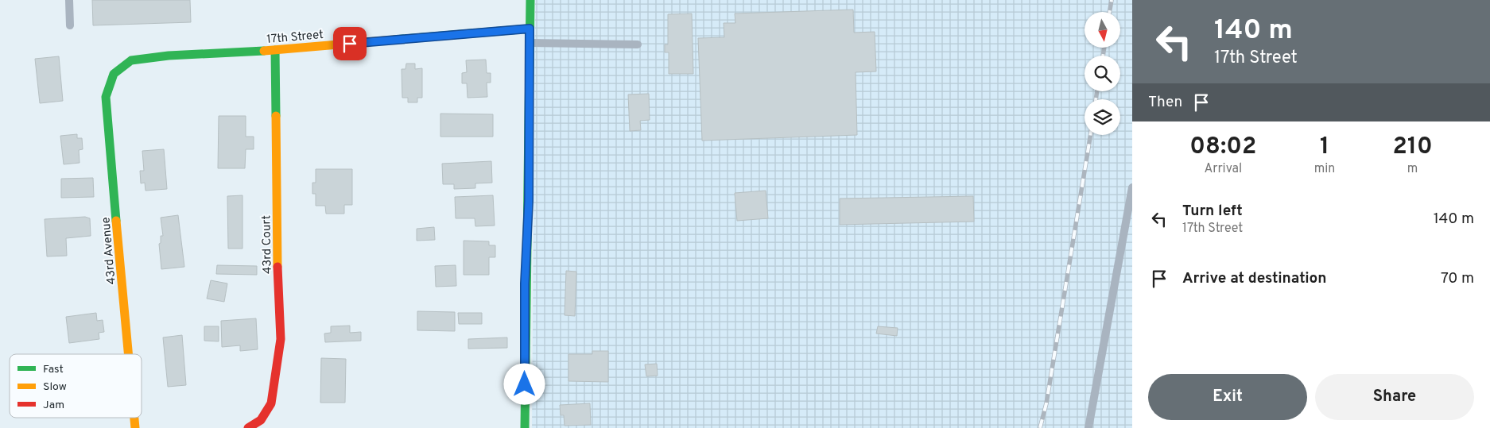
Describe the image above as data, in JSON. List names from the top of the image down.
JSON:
{
  "streets": {
    "street": ["17th Street", "43rd Court", "43rd Avenue"]
  },
  "crossings": [
    ["17th Street", "43rd Court"],
    ["17th Street", "43rd Avenue"]
  ],
  "legend": ["Fast", "Slow", "Jam"],
  "north": "bottom",
  "page": {
    "turn": ["140 m", "17th Street"],
    "then": "Then",
    "eta": [
      "08:02",
      "Arrival",
      "1",
      "min",
      "210",
      "m"
    ],
    "list": [
      {
        "name": "Turn left",
        "note": "17th Street",
        "value": "140 m"
      },
      {
        "name": "Arrive at destination",
        "value": "70 m"
      }
    ],
    "buttons": ["Exit", "Share"]
  }
}
